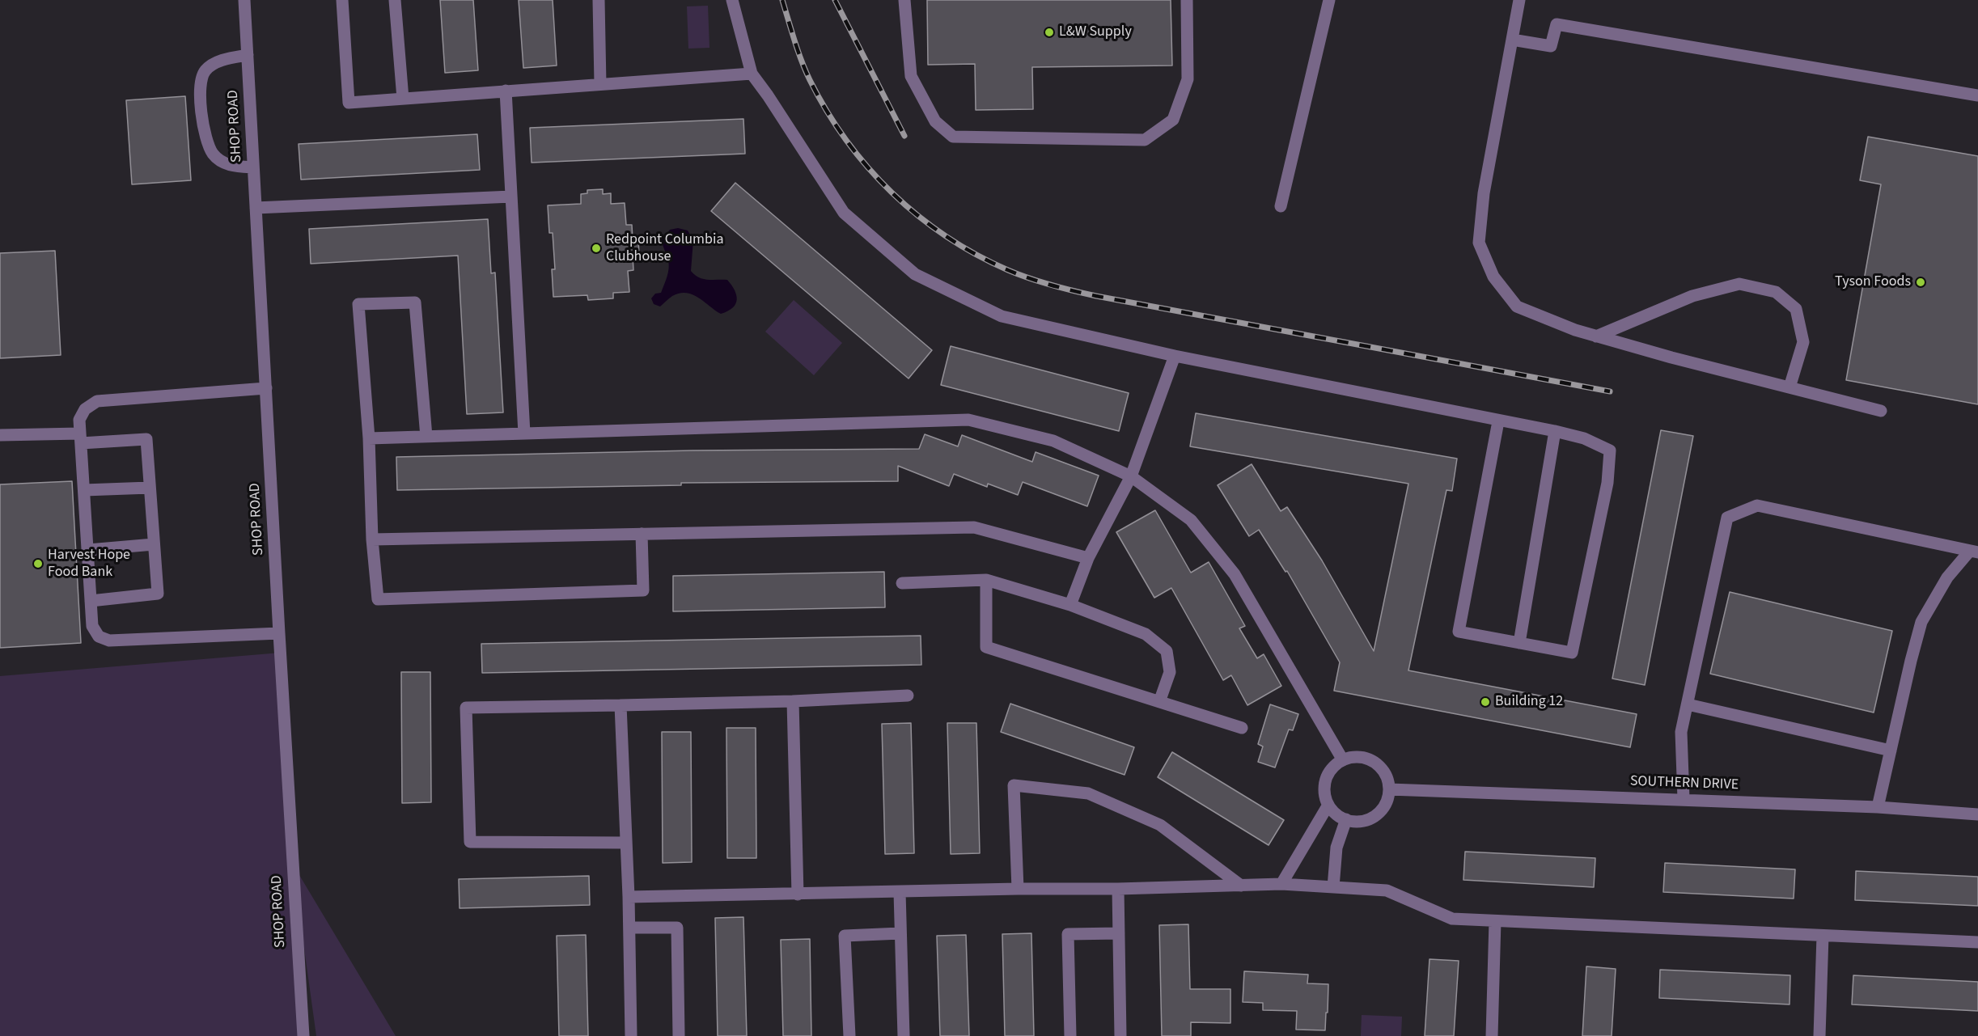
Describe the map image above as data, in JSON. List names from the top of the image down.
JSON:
{
  "streets": {
    "street": ["SHOP ROAD", "SOUTHERN DRIVE"]
  },
  "places": [
    "L&W Supply",
    "Redpoint Columbia Clubhouse",
    "Tyson Foods",
    "Harvest Hope Food Bank",
    "Building 12"
  ]
}
